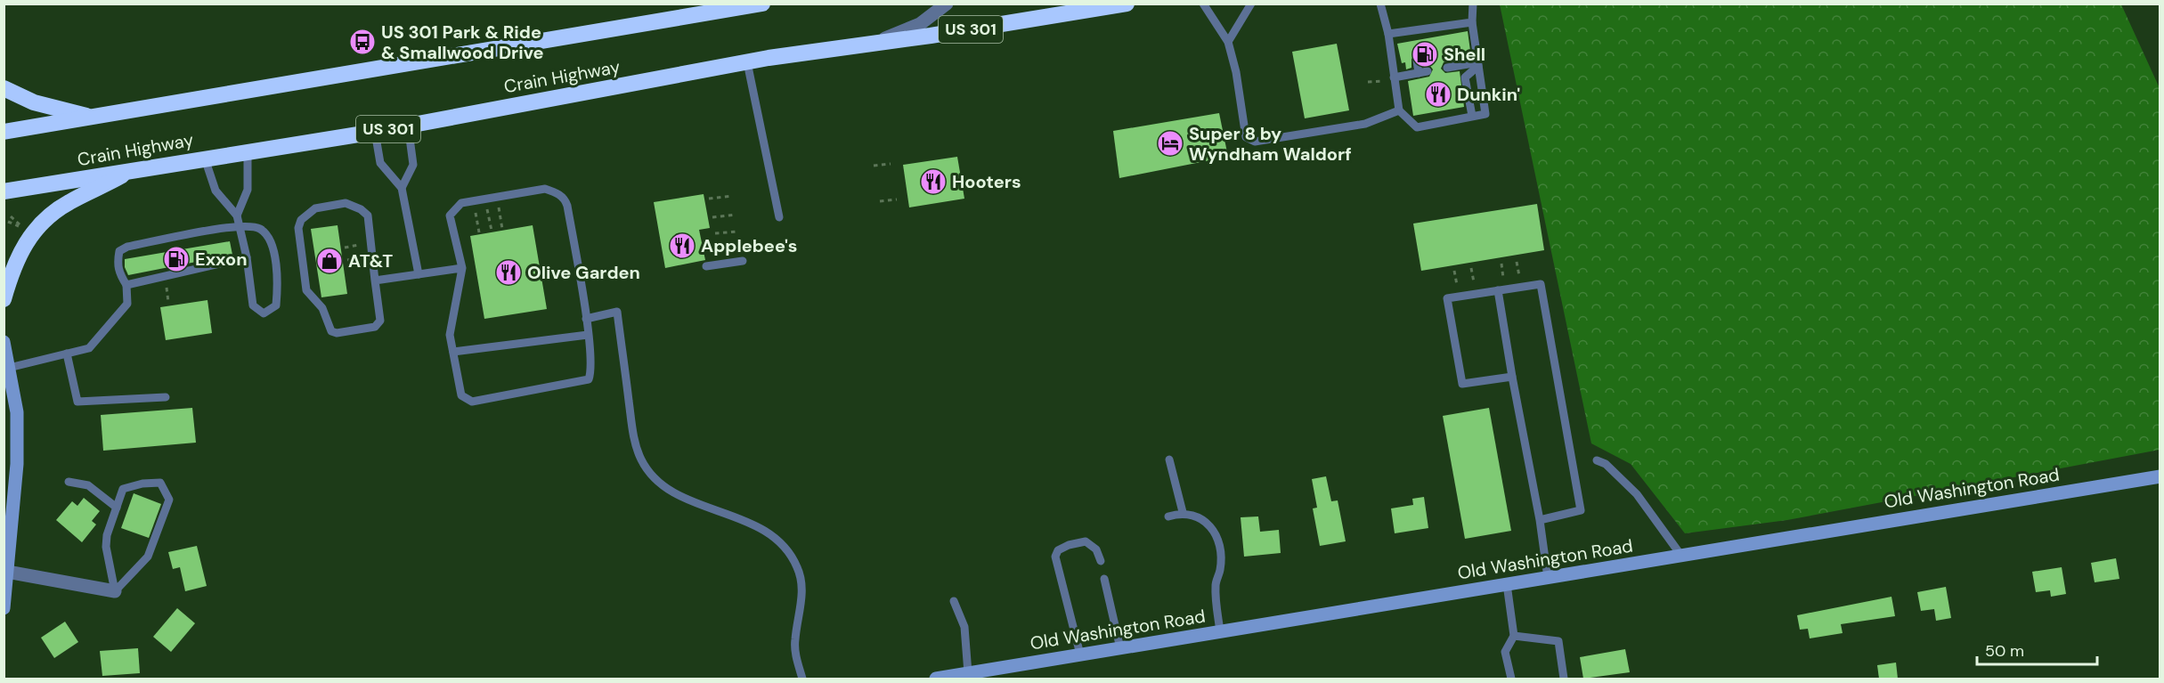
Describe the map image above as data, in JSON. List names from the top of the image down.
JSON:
{
  "streets": {
    "highway": ["US 301", "Crain Highway"],
    "main road": ["Old Washington Road"]
  },
  "places": {
    "bus stop": ["US 301 Park & Ride & Smallwood Drive"],
    "fuel station": ["Shell", "Exxon"],
    "restaurant": [
      "Dunkin'",
      "Hooters",
      "Applebee's",
      "Olive Garden"
    ],
    "hotel": ["Super 8 by Wyndham Waldorf"],
    "shop": ["AT&T"]
  },
  "scale_bar": "50 m"
}
